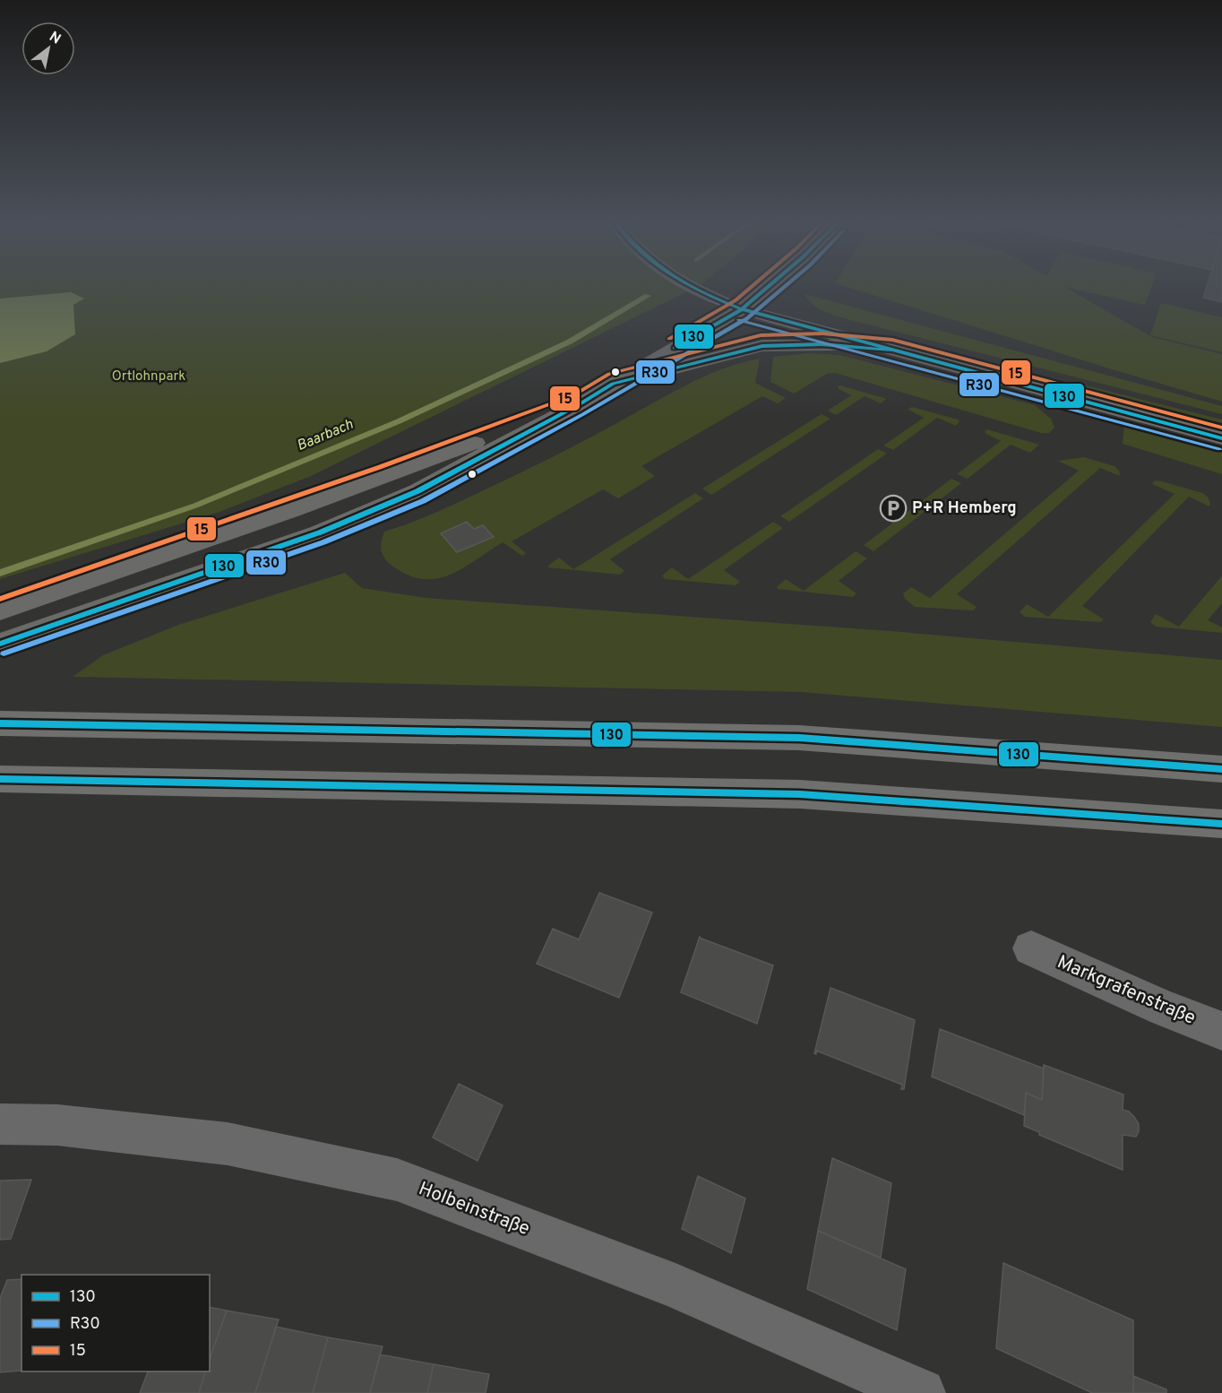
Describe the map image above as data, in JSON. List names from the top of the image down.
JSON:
{
  "streets": {
    "street": ["Markgrafenstraße", "Holbeinstraße"]
  },
  "water": ["Baarbach"],
  "parks": ["Ortlohnpark"],
  "places": {
    "parking": ["P+R Hemberg"]
  },
  "lines": ["transit line 130", "transit line R30", "transit line 15"],
  "legend": ["130", "R30", "15"],
  "north": "top right"
}
